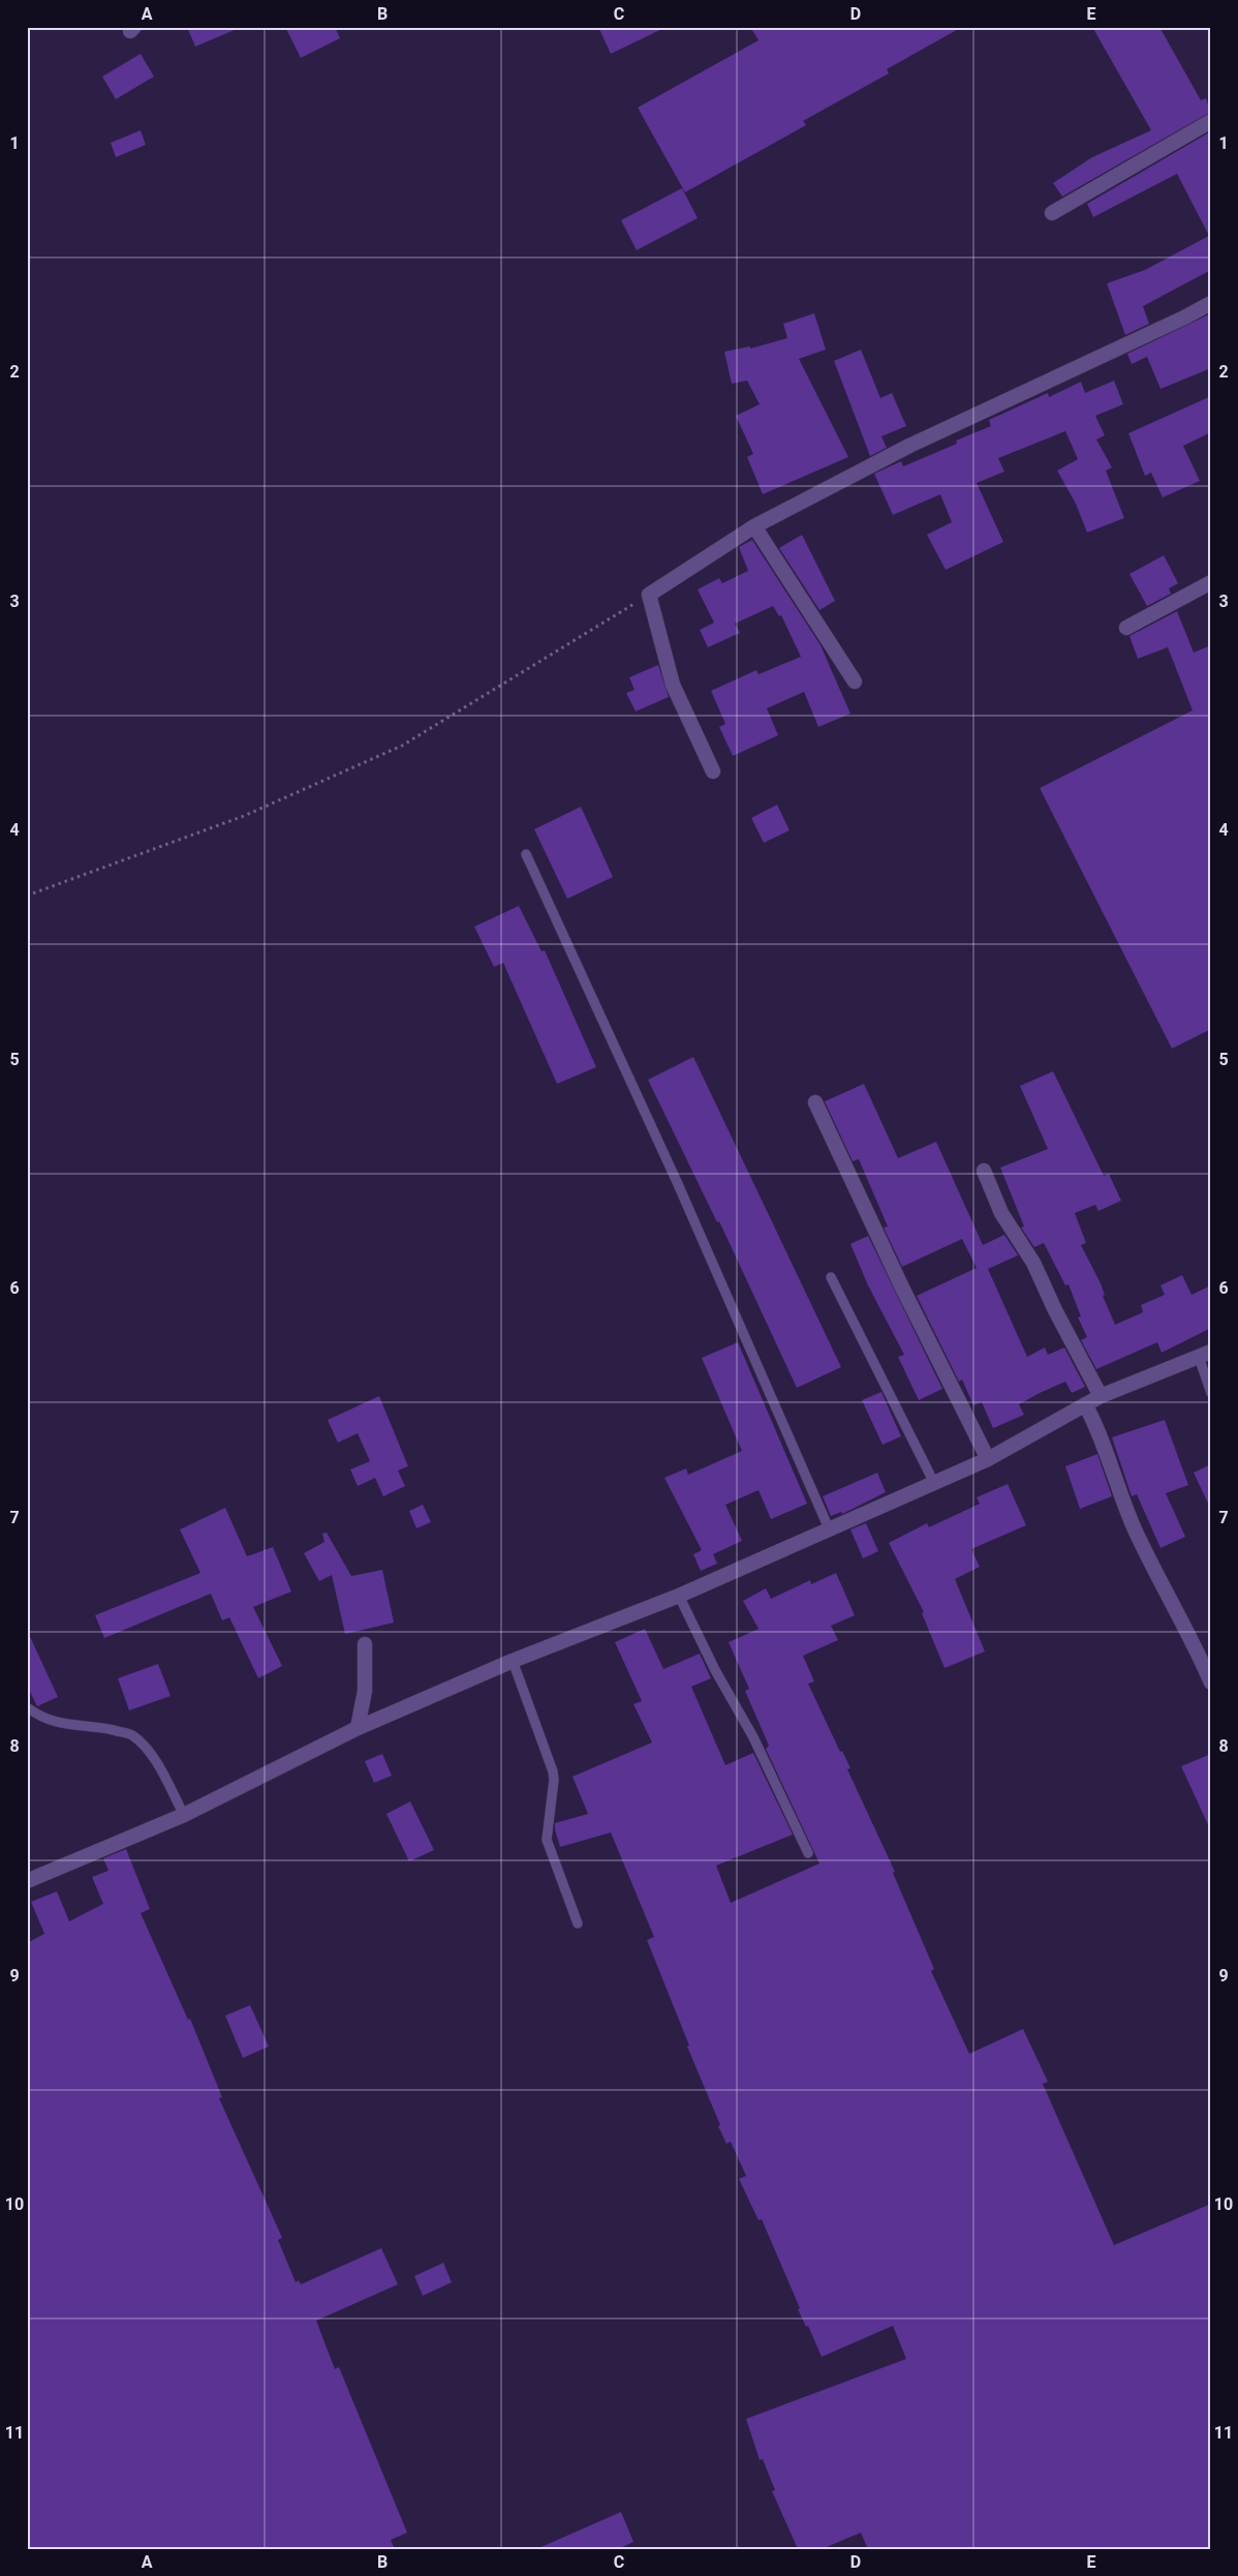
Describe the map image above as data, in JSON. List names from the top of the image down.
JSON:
{
  "grid": {
    "columns": [
      "A",
      "B",
      "C",
      "D",
      "E"
    ],
    "rows": [
      "1",
      "2",
      "3",
      "4",
      "5",
      "6",
      "7",
      "8",
      "9",
      "10",
      "11"
    ]
  }
}
